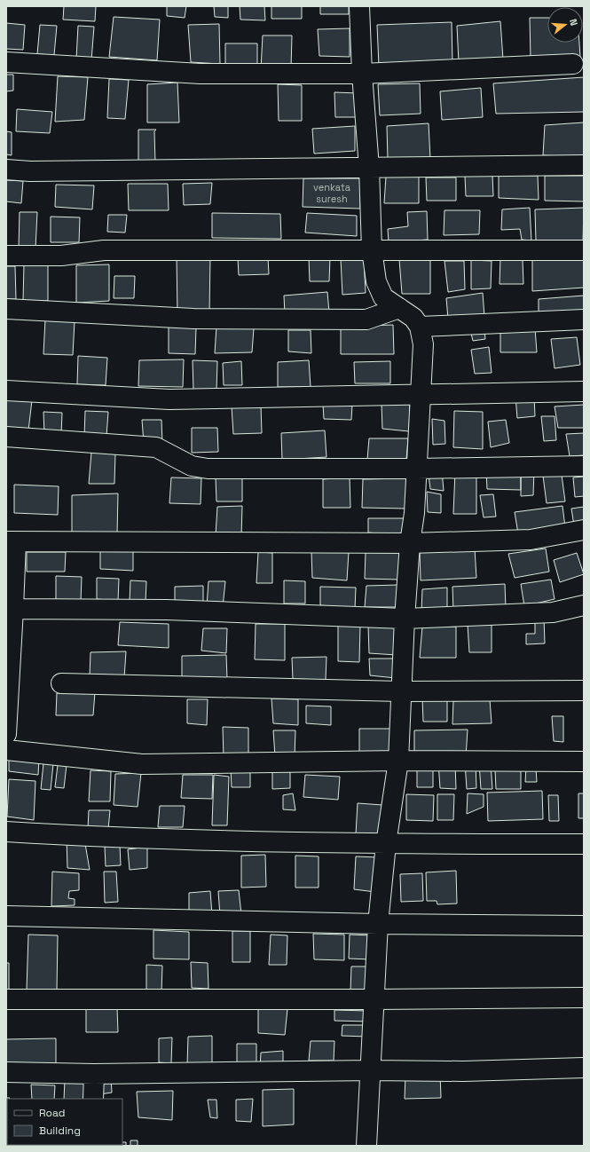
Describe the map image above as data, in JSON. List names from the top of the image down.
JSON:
{
  "house_numbers": ["venkata suresh"],
  "legend": ["Road", "Building"],
  "north": "right"
}
